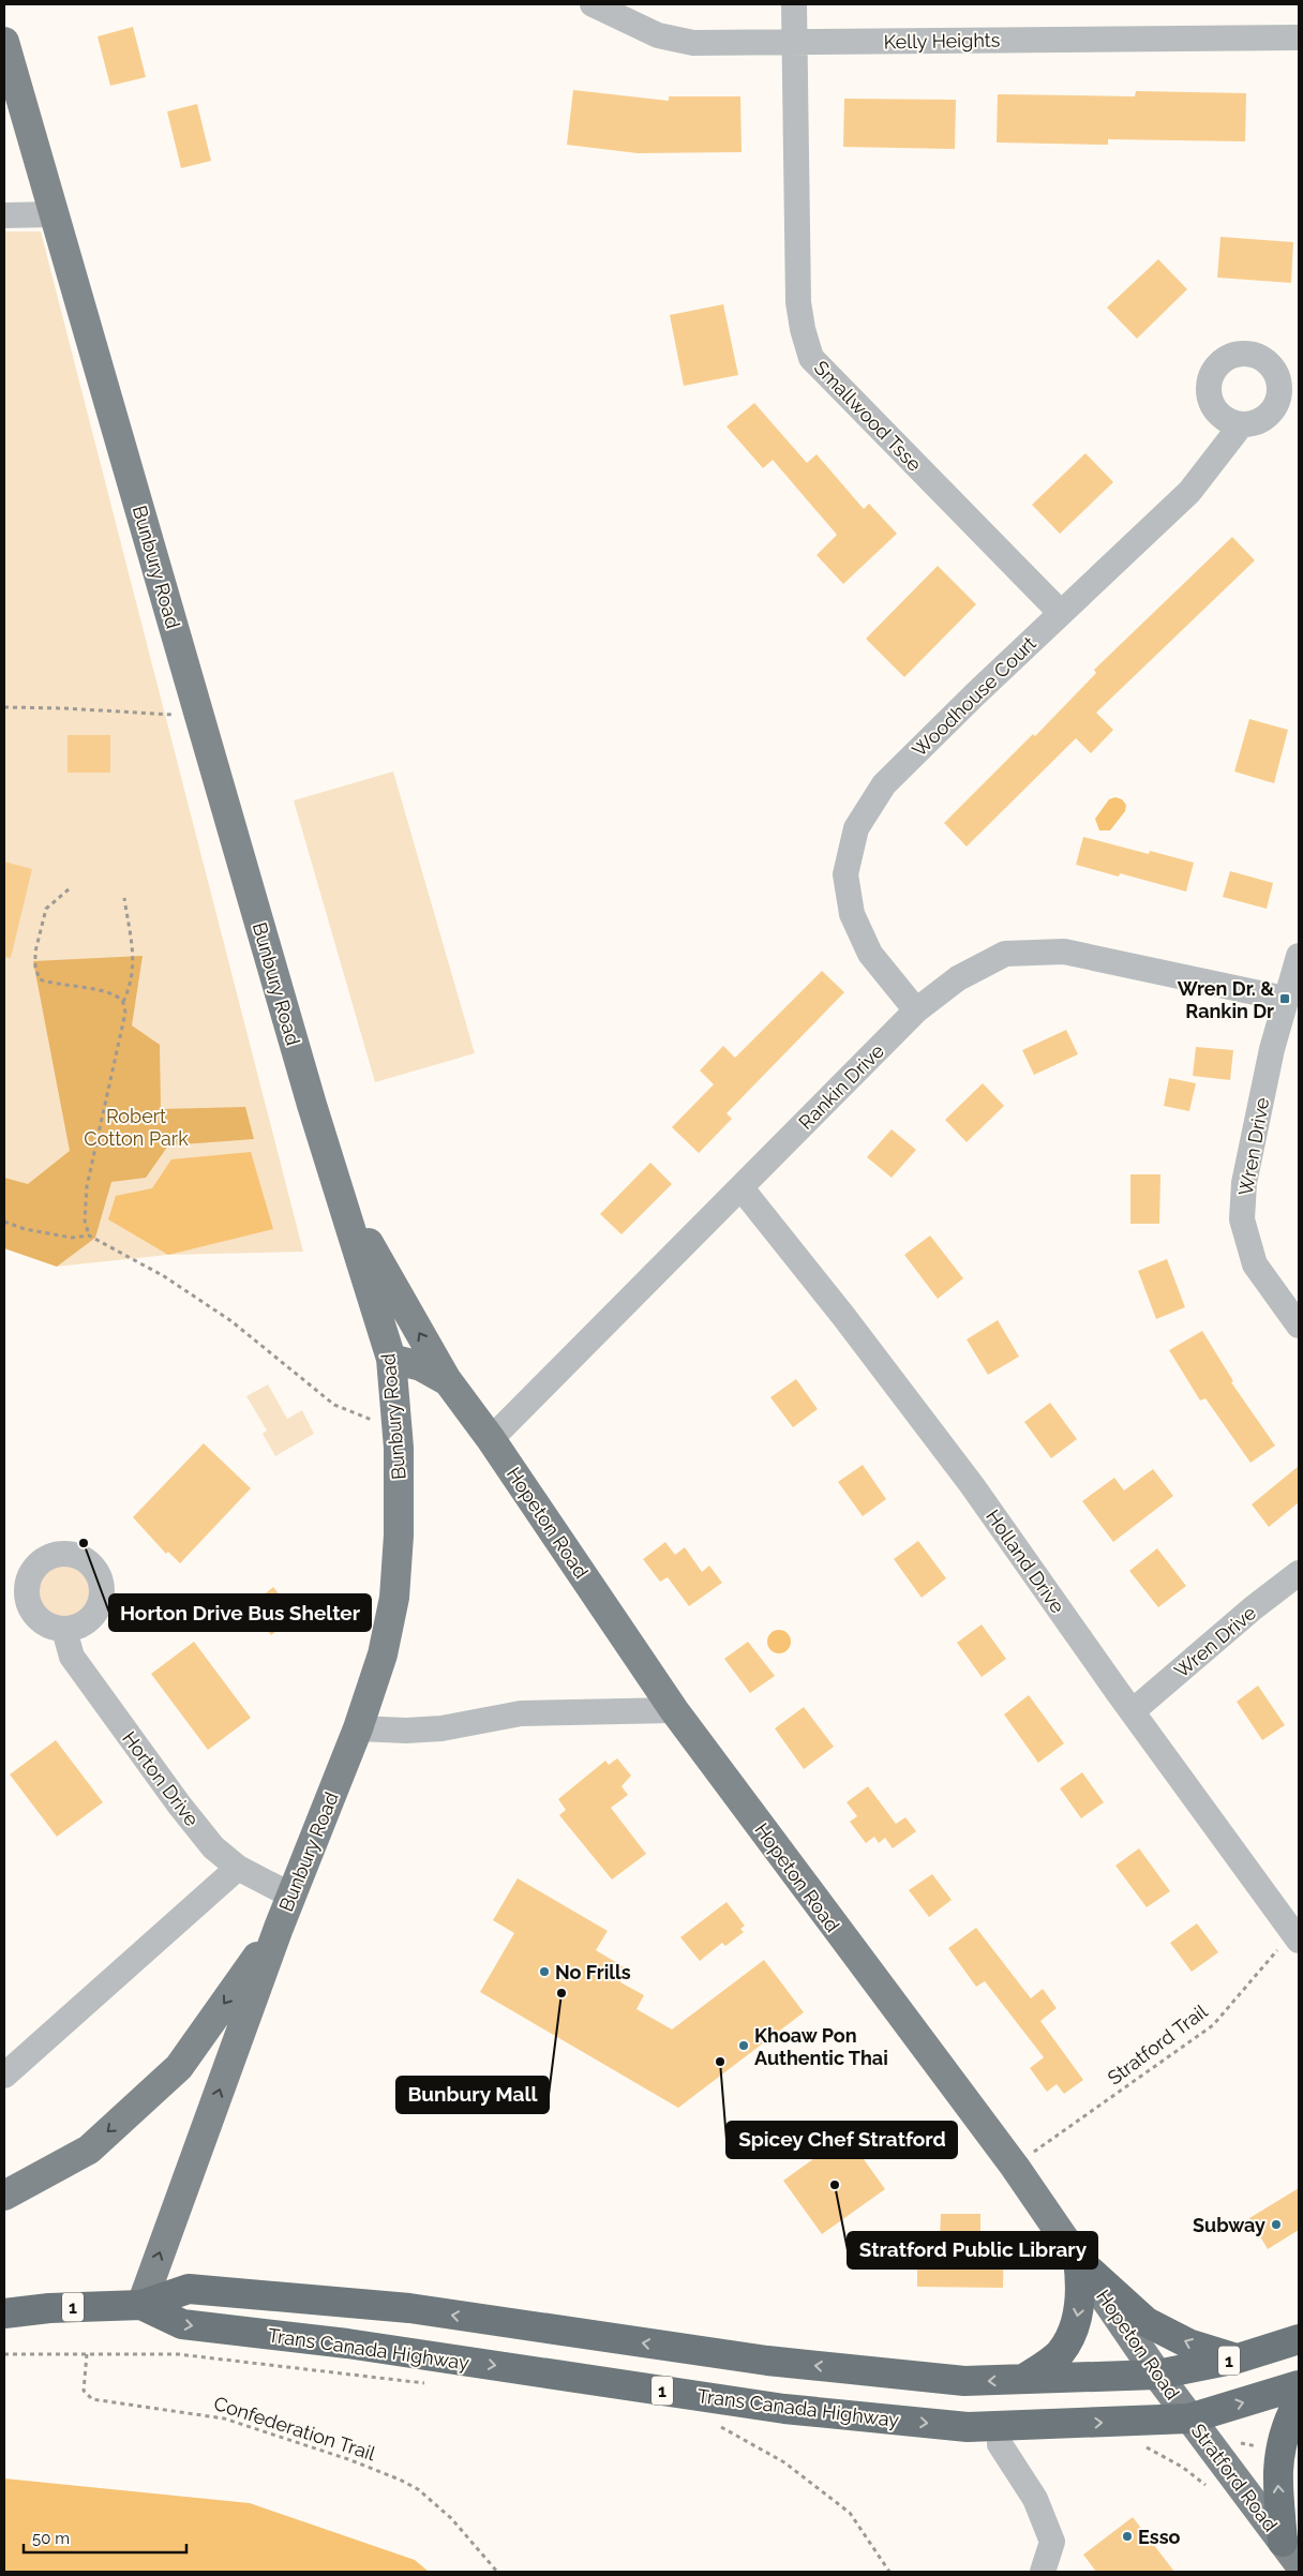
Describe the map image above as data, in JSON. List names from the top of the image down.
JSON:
{
  "streets": {
    "highway": ["1", "Trans Canada Highway"],
    "main road": ["Bunbury Road", "Hopeton Road", "Stratford Road"],
    "street": [
      "Kelly Heights",
      "Smallwood Tsse",
      "Woodhouse Court",
      "Rankin Drive",
      "Wren Drive",
      "Holland Drive",
      "Horton Drive"
    ],
    "path": ["Stratford Trail", "Confederation Trail"]
  },
  "crossings": [
    ["Kelly Heights", "Smallwood Tsse"],
    ["Smallwood Tsse", "Woodhouse Court"],
    ["Bunbury Road", "Hopeton Road"],
    ["Bunbury Road", "Horton Drive"],
    ["Bunbury Road", "Trans Canada Highway"],
    ["Woodhouse Court", "Rankin Drive"],
    ["Rankin Drive", "Wren Drive"],
    ["Rankin Drive", "Hopeton Road"],
    ["Rankin Drive", "Holland Drive"],
    ["Wren Drive", "Holland Drive"],
    ["Hopeton Road", "Stratford Trail"],
    ["Hopeton Road", "Trans Canada Highway"],
    ["Hopeton Road", "Stratford Road"],
    ["Holland Drive", "Stratford Trail"],
    ["Trans Canada Highway", "Stratford Road"]
  ],
  "parks": ["Robert Cotton Park"],
  "places": {
    "transit": ["Wren Dr. & Rankin Dr"],
    "other": [
      "Horton Drive Bus Shelter",
      "No Frills",
      "Bunbury Mall",
      "Khoaw Pon Authentic Thai",
      "Spicey Chef Stratford",
      "Stratford Public Library",
      "Subway",
      "Esso"
    ]
  },
  "scale_bar": "50 m"
}
